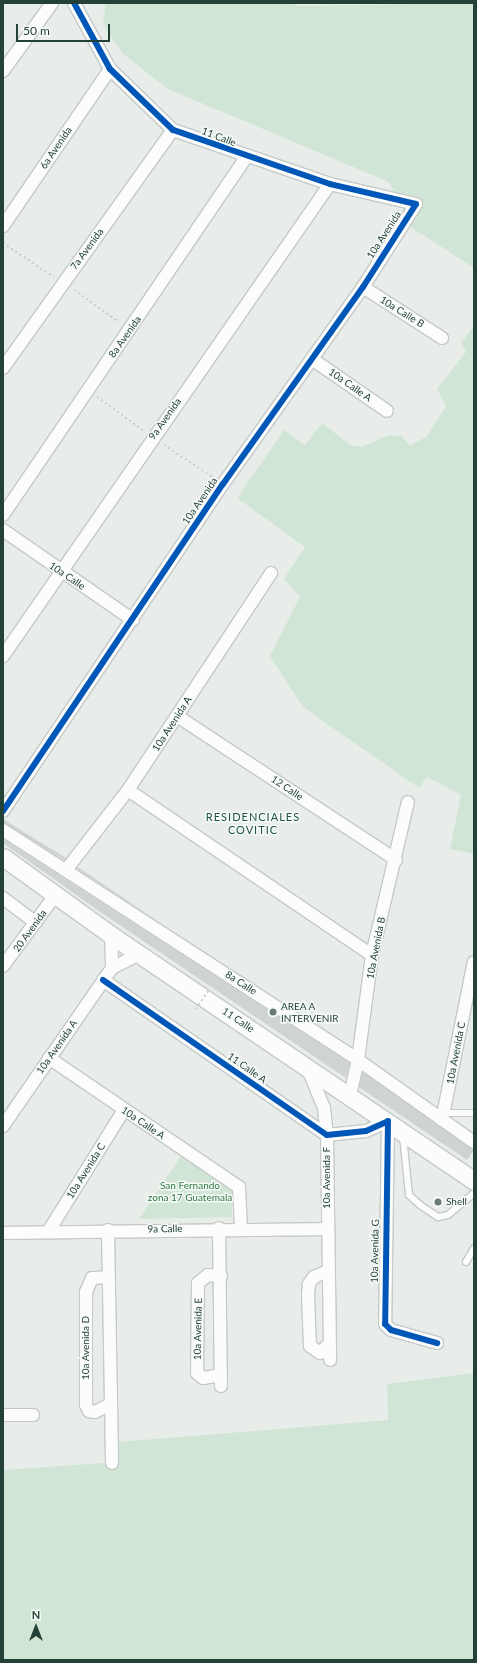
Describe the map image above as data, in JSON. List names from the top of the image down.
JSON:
{
  "streets": {
    "street": [
      "11 Calle",
      "6a Avenida",
      "10a Avenida",
      "7a Avenida",
      "10a Calle B",
      "8a Avenida",
      "10a Calle A",
      "9a Avenida",
      "10a Calle",
      "10a Avenida A",
      "12 Calle",
      "20 Avenida",
      "10a Avenida B",
      "8a Calle",
      "10a Avenida C",
      "11 Calle A",
      "10a Avenida F",
      "9a Calle",
      "10a Avenida G",
      "10a Avenida E",
      "10a Avenida D"
    ]
  },
  "crossings": [
    ["11 Calle", "6a Avenida"],
    ["11 Calle", "10a Avenida"],
    ["11 Calle", "7a Avenida"],
    ["11 Calle", "8a Avenida"],
    ["11 Calle", "9a Avenida"],
    ["11 Calle", "10a Avenida A"],
    ["11 Calle", "20 Avenida"],
    ["11 Calle", "10a Avenida B"],
    ["11 Calle", "10a Avenida F"],
    ["11 Calle", "10a Avenida G"],
    ["10a Avenida", "10a Calle B"],
    ["10a Avenida", "10a Calle A"],
    ["10a Avenida", "10a Calle"],
    ["10a Calle A", "10a Avenida A"],
    ["10a Calle A", "10a Avenida C"],
    ["10a Calle A", "9a Calle"],
    ["9a Avenida", "10a Calle"],
    ["10a Avenida A", "12 Calle"],
    ["10a Avenida A", "8a Calle"],
    ["10a Avenida A", "11 Calle A"],
    ["12 Calle", "10a Avenida B"],
    ["10a Avenida B", "8a Calle"],
    ["8a Calle", "10a Avenida C"],
    ["10a Avenida C", "9a Calle"],
    ["11 Calle A", "10a Avenida F"],
    ["10a Avenida F", "9a Calle"],
    ["9a Calle", "10a Avenida E"]
  ],
  "districts": ["RESIDENCIALES COVITIC"],
  "parks": ["San Fernando zona 17 Guatemala"],
  "places": ["AREA A INTERVENIR", "Shell"],
  "scale_bar": "50 m",
  "north": "top"
}
